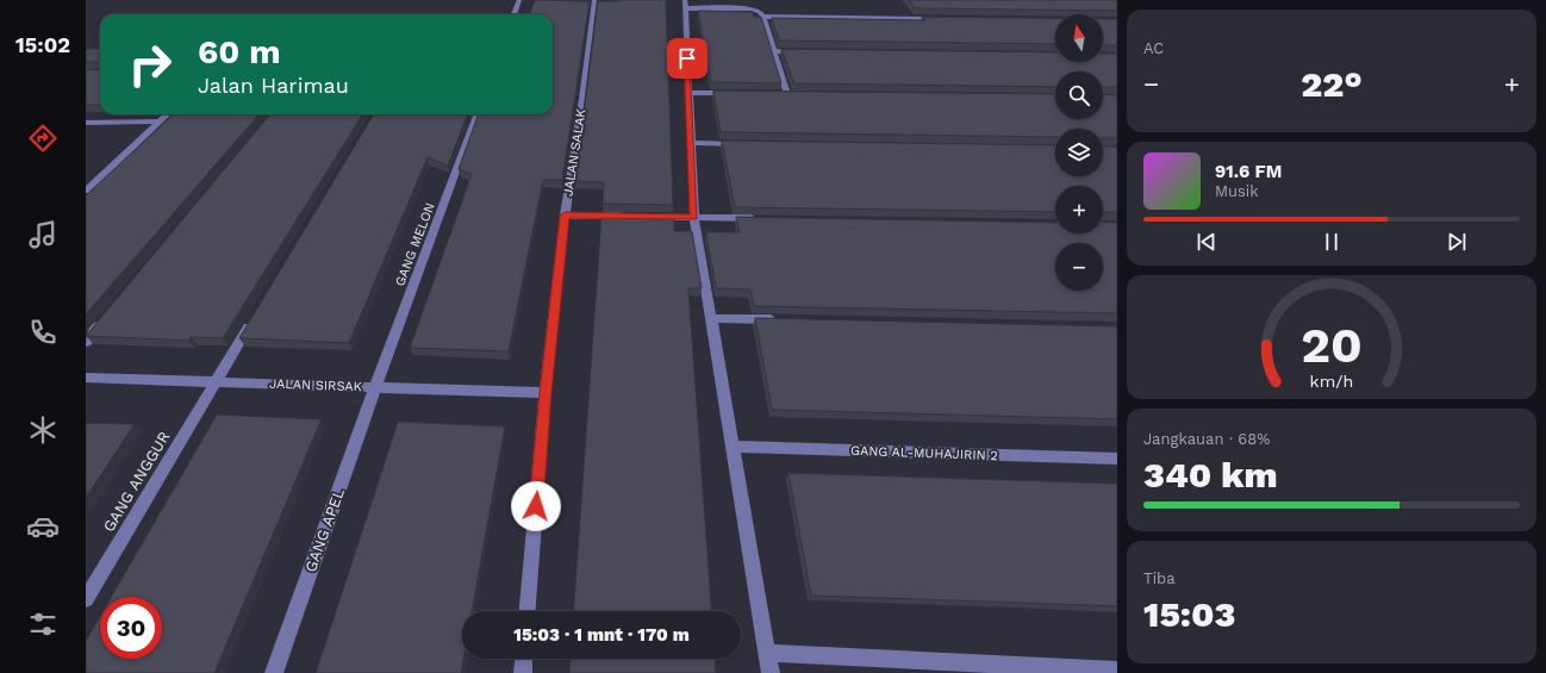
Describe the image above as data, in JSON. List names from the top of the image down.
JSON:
{
  "streets": {
    "street": [
      "JALAN SALAK",
      "GANG MELON",
      "JALAN SIRSAK",
      "GANG AL-MUHAJIRIN 2",
      "GANG ANGGUR",
      "GANG APEL"
    ]
  },
  "crossings": [
    ["JALAN SALAK", "JALAN SIRSAK"],
    ["GANG MELON", "JALAN SIRSAK"],
    ["GANG MELON", "GANG APEL"],
    ["JALAN SIRSAK", "GANG ANGGUR"],
    ["JALAN SIRSAK", "GANG APEL"]
  ],
  "north": "top",
  "page": {
    "tabs": "15:02",
    "tile": [
      "AC",
      ["Jangkauan · 68%", "340 km"],
      ["Tiba", "15:03"]
    ],
    "map_buttons": ["+", "−"],
    "turn": ["60 m", "Jalan Harimau"],
    "heat": ["−", "22°", "+"],
    "song": ["91.6 FM", "Musik"],
    "limit": "30",
    "trip": "15:03 · 1 mnt · 170 m",
    "gauge": ["20", "km/h"]
  }
}
